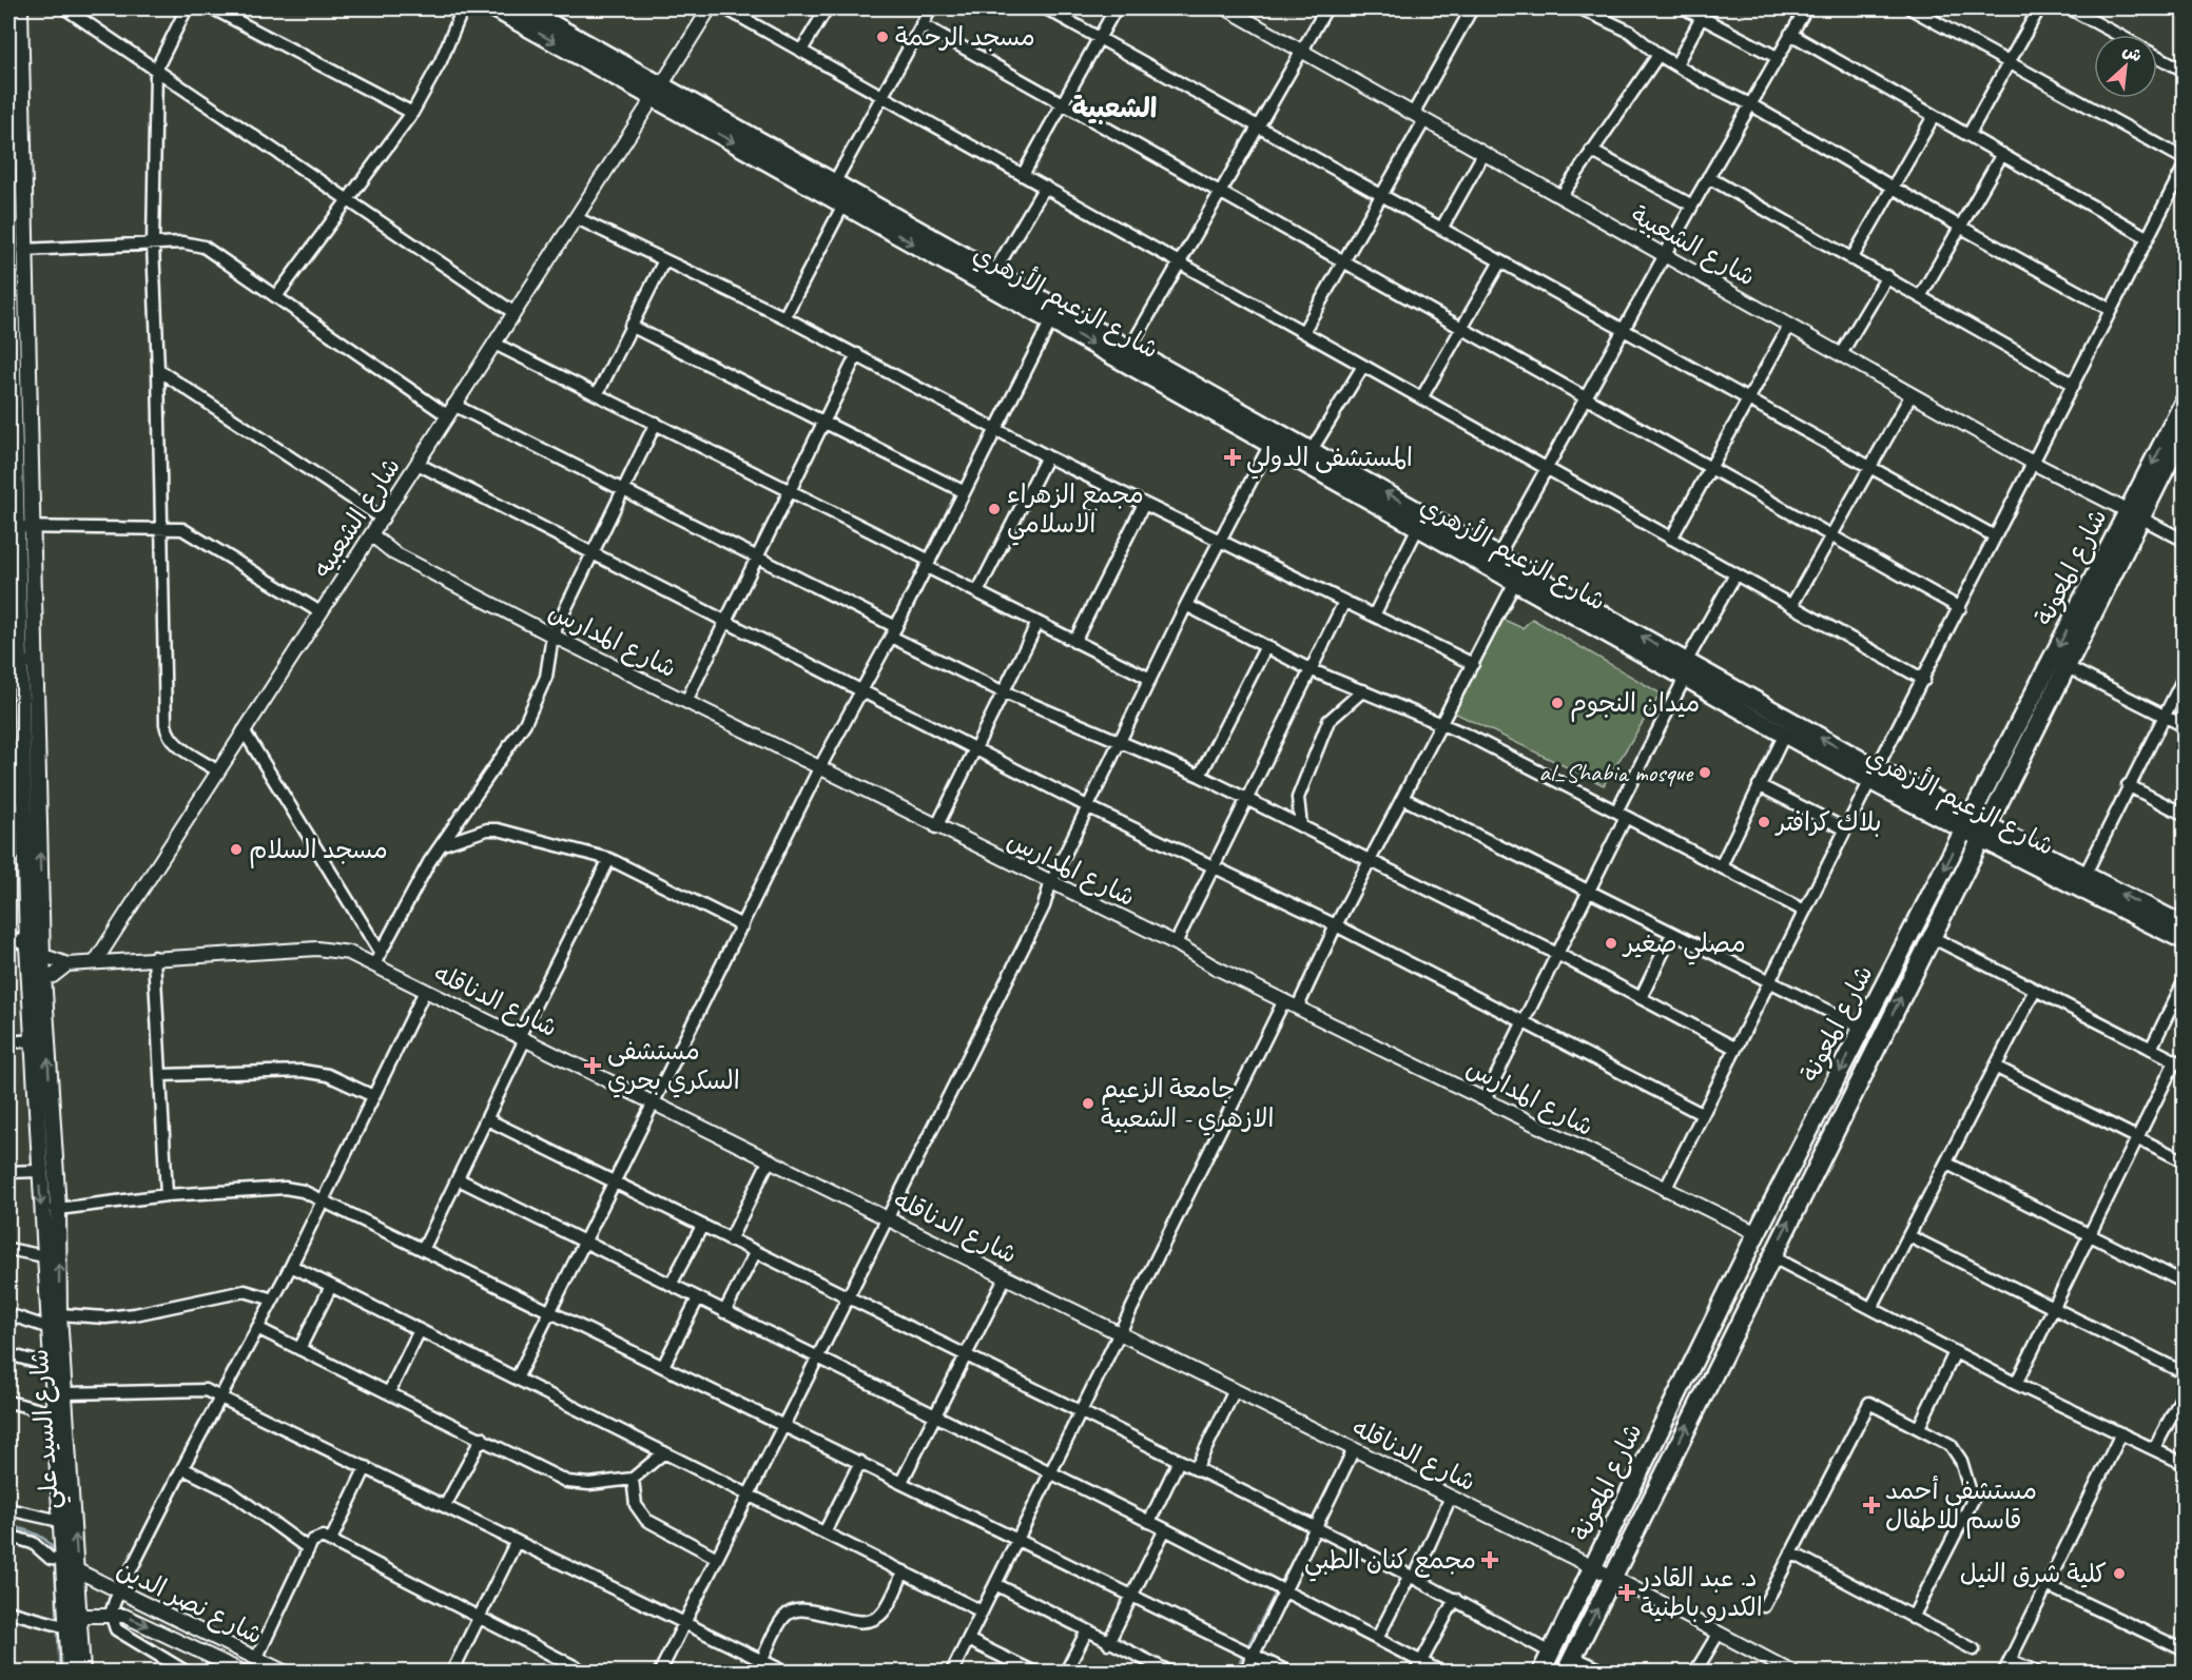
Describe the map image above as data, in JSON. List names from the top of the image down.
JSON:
{
  "streets": {
    "highway": ["شارع المعونة"],
    "main road": ["شارع الزعيم الأزهري", "شارع السيد علي"],
    "street": [
      "شارع الشعبية",
      "شارع الشعبيه",
      "شارع المدارس",
      "شارع الدناقله",
      "شارع نصر الدين"
    ]
  },
  "crossings": [
    ["شارع الشعبية", "شارع المعونة"],
    ["شارع الزعيم الأزهري", "شارع الشعبيه"],
    ["شارع الزعيم الأزهري", "شارع المعونة"],
    ["شارع الشعبيه", "شارع المدارس"],
    ["شارع الشعبيه", "شارع الدناقله"],
    ["شارع المعونة", "شارع المدارس"],
    ["شارع المعونة", "شارع الدناقله"],
    ["شارع الدناقله", "شارع السيد علي"],
    ["شارع السيد علي", "شارع نصر الدين"]
  ],
  "districts": ["الشعبية"],
  "places": {
    "other": [
      "مسجد الرحمة",
      "مجمع الزهراء الاسلامي",
      "ميدان النجوم",
      "al_Shabia mosque",
      "بلاك كرافتر",
      "مسجد السلام",
      "مصلي صغير",
      "جامعة الزعيم الازهري - الشعبية",
      "كلية شرق النيل"
    ],
    "health": [
      "المستشفى الدولي",
      "مستشفى السكري بحري",
      "مستشفى أحمد قاسم للاطفال",
      "مجمع كنان الطبي",
      "د. عبد القادر الكدرو باطنية"
    ]
  },
  "north": "top right"
}
